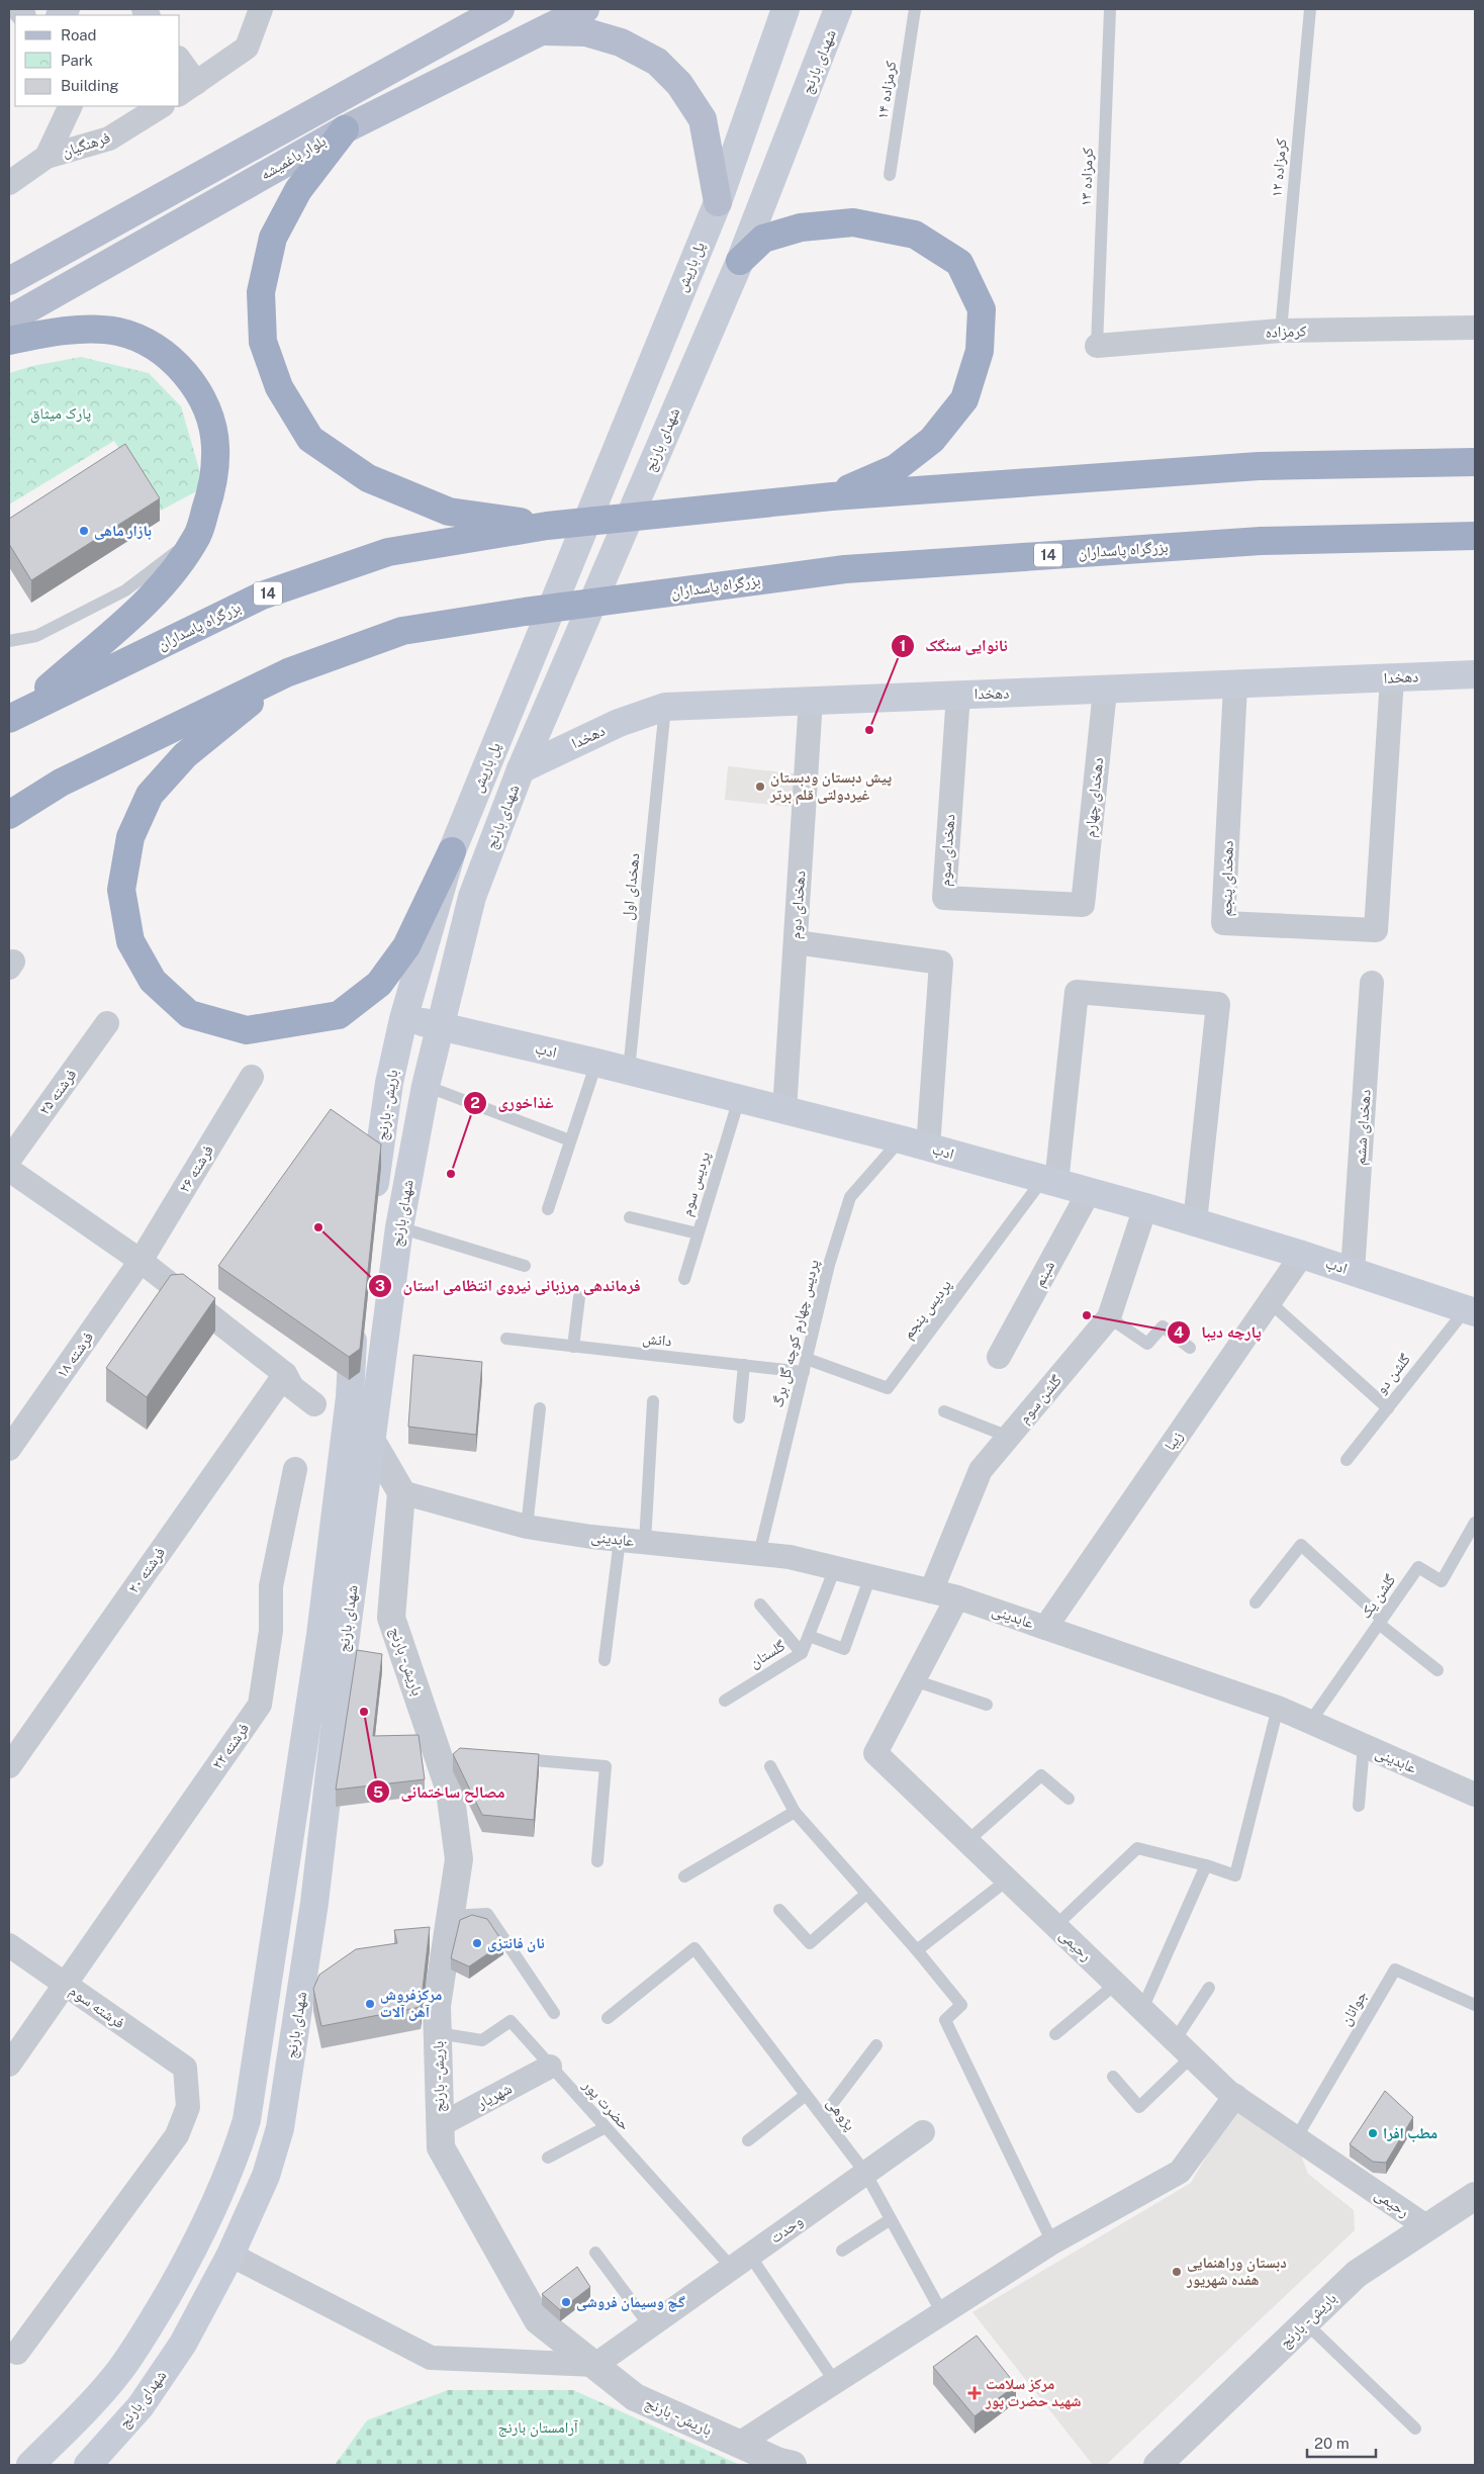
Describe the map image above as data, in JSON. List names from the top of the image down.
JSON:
{
  "streets": {
    "highway": ["بزرگراه پاسداران", "14"],
    "main road": [
      "شهدای بارنج",
      "بلوار باغمیشه",
      "پل باریش",
      "دهخدا",
      "ادب",
      "باریش - بارنج"
    ],
    "street": [
      "فرهنگیان",
      "کرمزاده",
      "دهخدای چهارم",
      "دهخدای سوم",
      "دهخدای پنجم",
      "دهخدای دوم",
      "۲۵ فرشته",
      "دهخدای ششم",
      "۲۶ فرشته",
      "شبنم",
      "۱۸ فرشته",
      "گلشن سوم",
      "زیبا",
      "عابدینی",
      "۲۰ فرشته",
      "۲۲ فرشته",
      "رحیمی",
      "فرشته سوم",
      "شهریار",
      "وحدت"
    ],
    "lane": [
      "کرمزاده ۱۴",
      "کرمزاده ١٢",
      "کرمزاده ۱۳",
      "دهخدای اول",
      "پردیس سوم",
      "پردیس پنجم",
      "پردیس چهارم کوچه گل برگ",
      "دانش",
      "گلشن دو",
      "گلشن یک",
      "گلستان",
      "جوانان",
      "حضرت پور",
      "پژوهی"
    ]
  },
  "crossings": [
    ["شهدای بارنج", "دهخدا"],
    ["شهدای بارنج", "ادب"],
    ["کرمزاده ١٢", "کرمزاده"],
    ["کرمزاده ۱۳", "کرمزاده"],
    ["پل باریش", "ادب"],
    ["پل باریش", "باریش - بارنج"],
    ["بزرگراه پاسداران", "14"],
    ["دهخدا", "دهخدای چهارم"],
    ["دهخدا", "دهخدای سوم"],
    ["دهخدا", "دهخدای پنجم"],
    ["دهخدا", "دهخدای اول"],
    ["دهخدا", "دهخدای دوم"],
    ["دهخدای چهارم", "دهخدای سوم"],
    ["دهخدای اول", "ادب"],
    ["دهخدای دوم", "ادب"],
    ["ادب", "باریش - بارنج"],
    ["ادب", "دهخدای ششم"],
    ["ادب", "پردیس سوم"],
    ["ادب", "شبنم"],
    ["ادب", "پردیس پنجم"],
    ["ادب", "پردیس چهارم کوچه گل برگ"],
    ["ادب", "گلشن دو"],
    ["ادب", "گلشن سوم"],
    ["ادب", "زیبا"],
    ["باریش - بارنج", "عابدینی"],
    ["باریش - بارنج", "رحیمی"],
    ["باریش - بارنج", "شهریار"],
    ["باریش - بارنج", "حضرت پور"],
    ["باریش - بارنج", "وحدت"],
    ["۲۶ فرشته", "۱۸ فرشته"],
    ["پردیس پنجم", "پردیس چهارم کوچه گل برگ"],
    ["پردیس چهارم کوچه گل برگ", "دانش"],
    ["پردیس چهارم کوچه گل برگ", "عابدینی"],
    ["گلشن سوم", "عابدینی"],
    ["زیبا", "عابدینی"],
    ["عابدینی", "گلشن یک"],
    ["عابدینی", "گلستان"],
    ["عابدینی", "رحیمی"],
    ["۲۲ فرشته", "فرشته سوم"],
    ["رحیمی", "جوانان"],
    ["شهریار", "حضرت پور"],
    ["حضرت پور", "وحدت"],
    ["پژوهی", "وحدت"]
  ],
  "parks": ["پارک میثاق", "آرامستان بارنج"],
  "places": {
    "other": [
      "بازار ماهی",
      "نانوایی سنگک",
      "پیش دبستان ودبستان غیردولتی قلم برتر",
      "غذاخوری",
      "فرماندهی مرزبانی نیروی انتظامی استان",
      "پارچه دیبا",
      "مصالح ساختمانی",
      "نان فانتزی",
      "مرکزفروش آهن آلات",
      "مطب افرا",
      "دبستان وراهنمایی هفده شهریور",
      "گچ وسیمان فروشی"
    ],
    "health": ["مرکز سلامت شهید حضرت پور"]
  },
  "legend": ["Road", "Park", "Building"],
  "scale_bar": "20 m"
}
